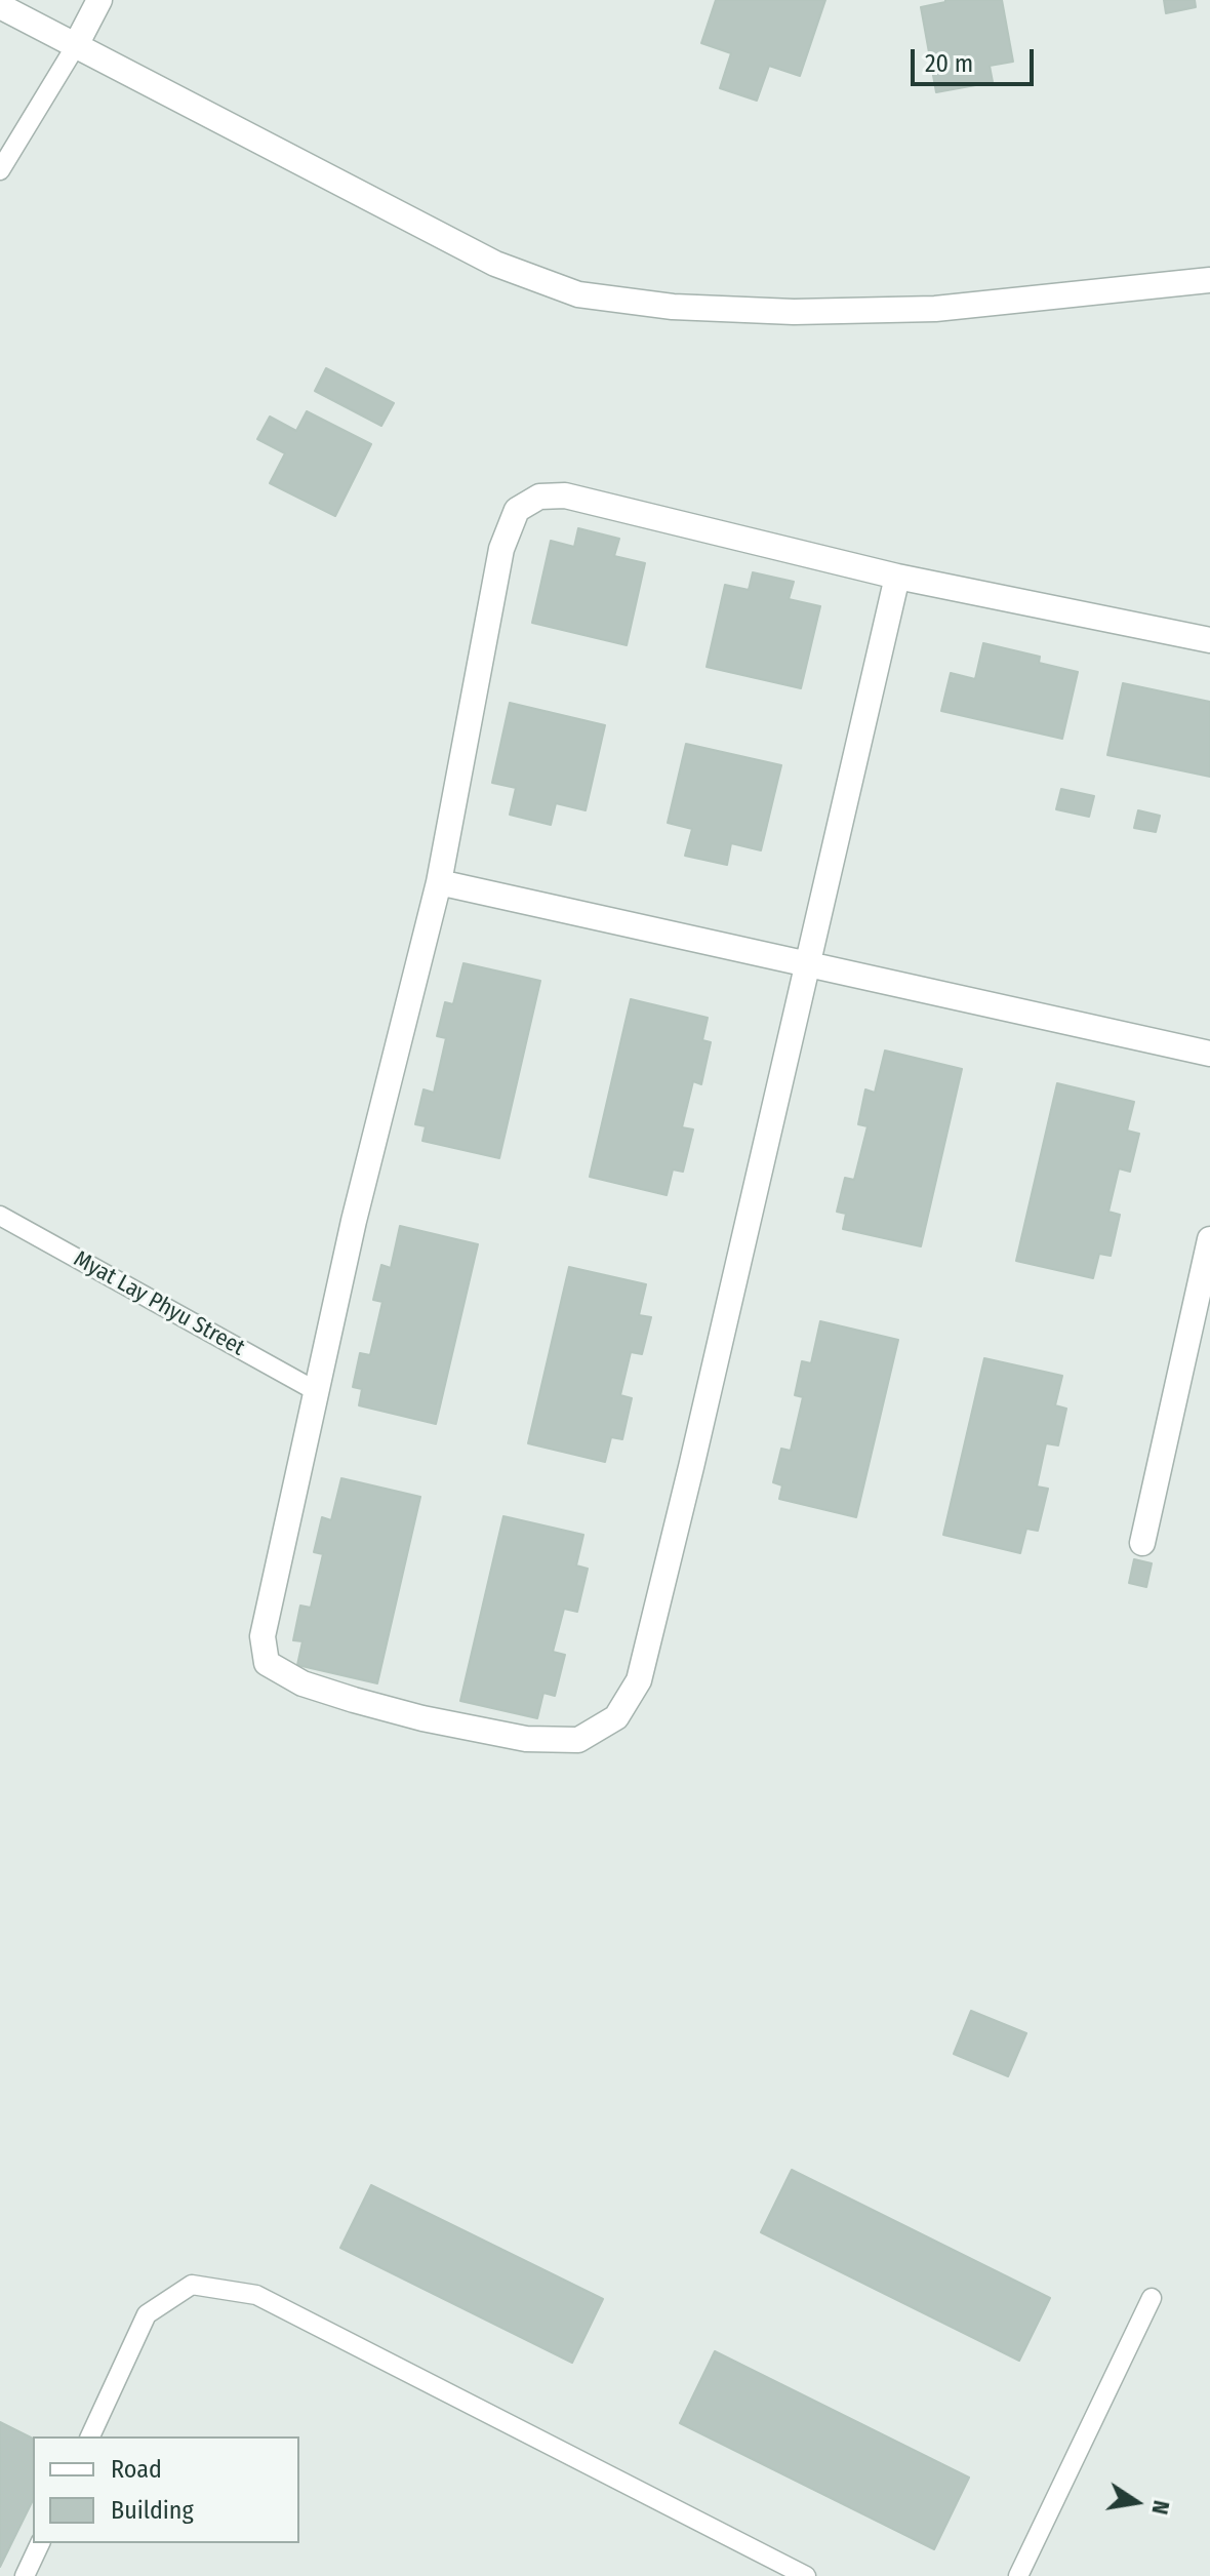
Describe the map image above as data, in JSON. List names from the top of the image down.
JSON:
{
  "streets": {
    "lane": ["Myat Lay Phyu Street"]
  },
  "legend": ["Road", "Building"],
  "scale_bar": "20 m",
  "north": "right"
}
